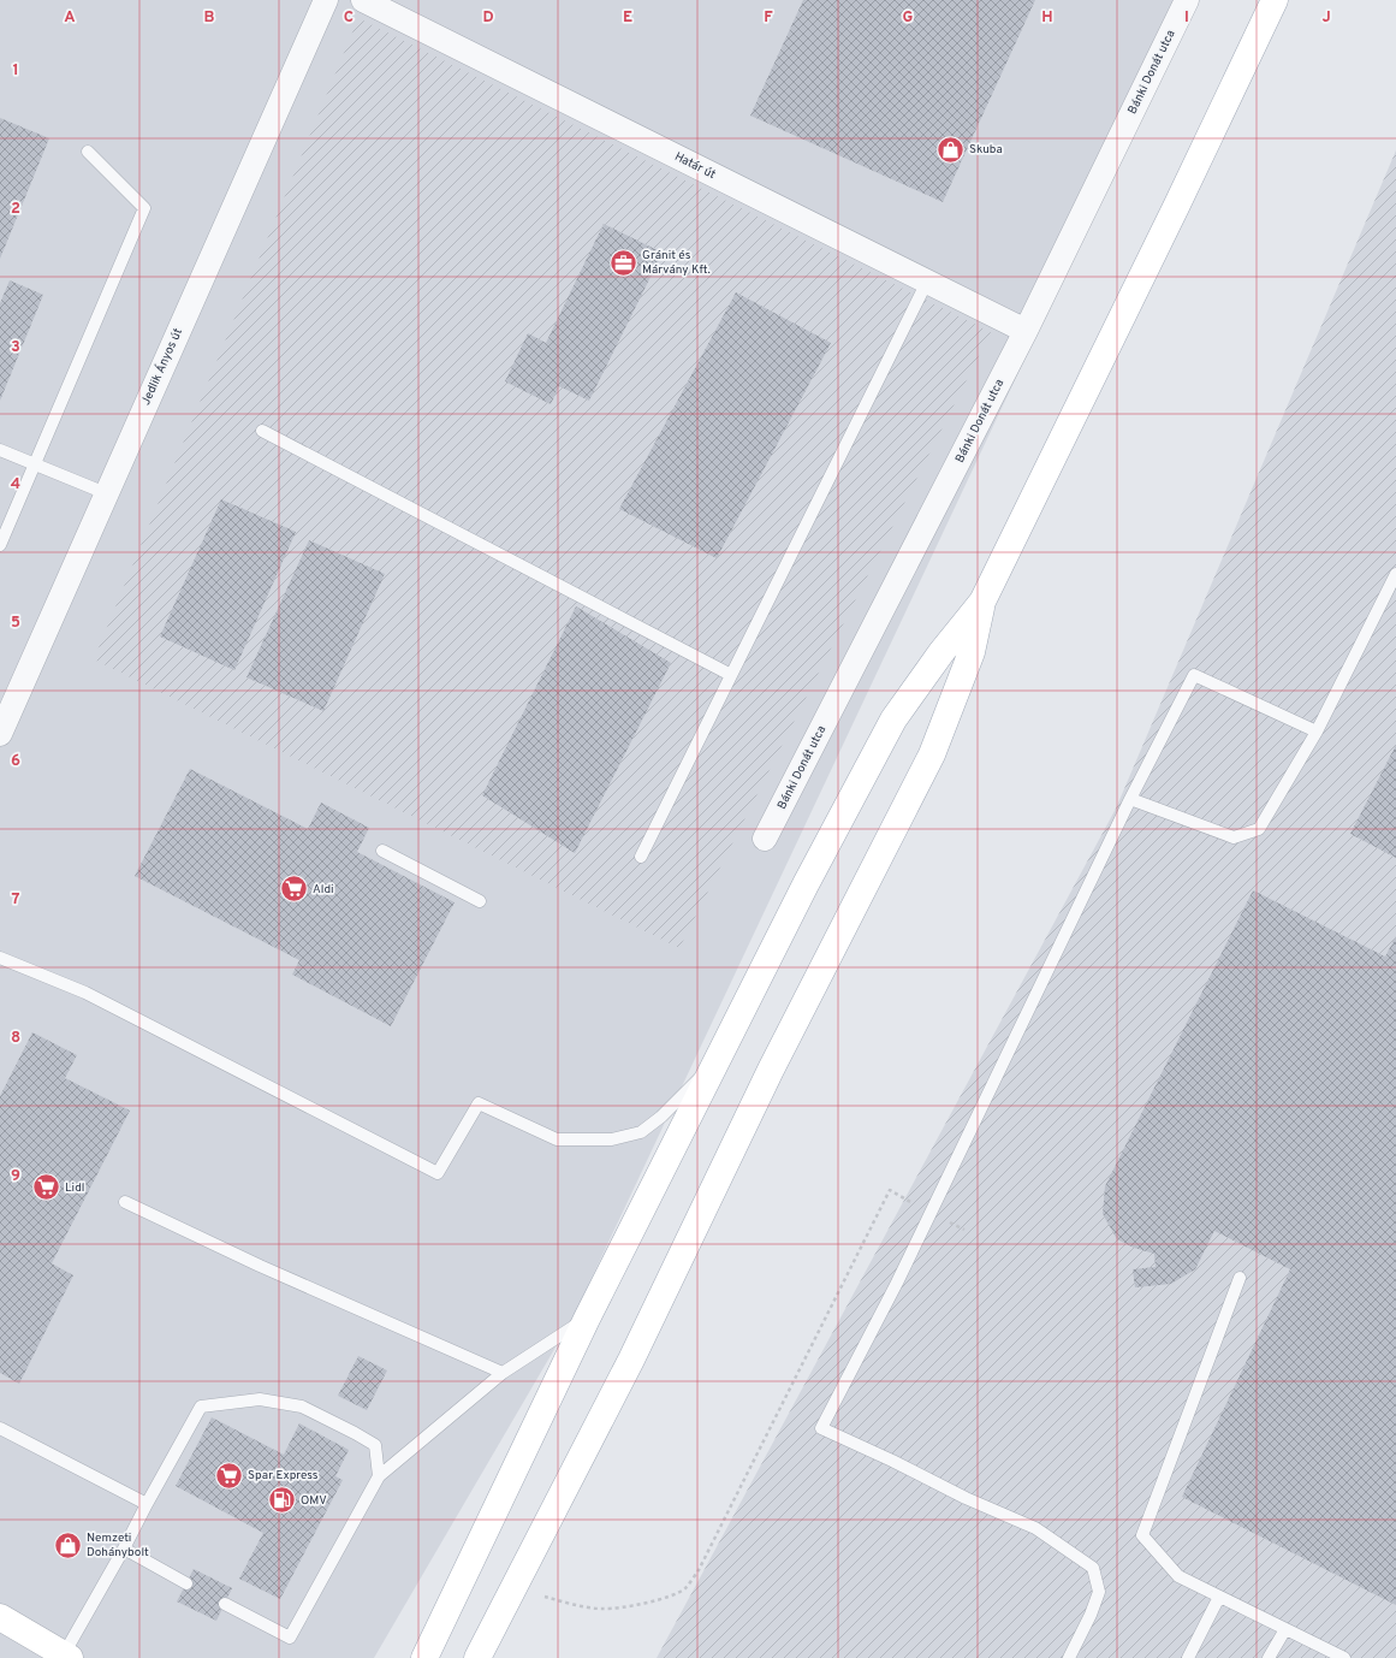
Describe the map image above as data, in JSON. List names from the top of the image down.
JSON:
{
  "streets": {
    "street": ["Bánki Donát utca", "Határ út", "Jedlik Ányos út"]
  },
  "crossings": [
    ["Bánki Donát utca", "Határ út"]
  ],
  "places": {
    "shop": ["Skuba", "Nemzeti Dohánybolt"],
    "office": ["Gránit és Márvány Kft."],
    "supermarket": ["Aldi", "Lidl", "Spar Express"],
    "fuel station": ["OMV"]
  },
  "grid": {
    "columns": [
      "A",
      "B",
      "C",
      "D",
      "E",
      "F",
      "G",
      "H",
      "I",
      "J"
    ],
    "rows": [
      "1",
      "2",
      "3",
      "4",
      "5",
      "6",
      "7",
      "8",
      "9"
    ]
  }
}
